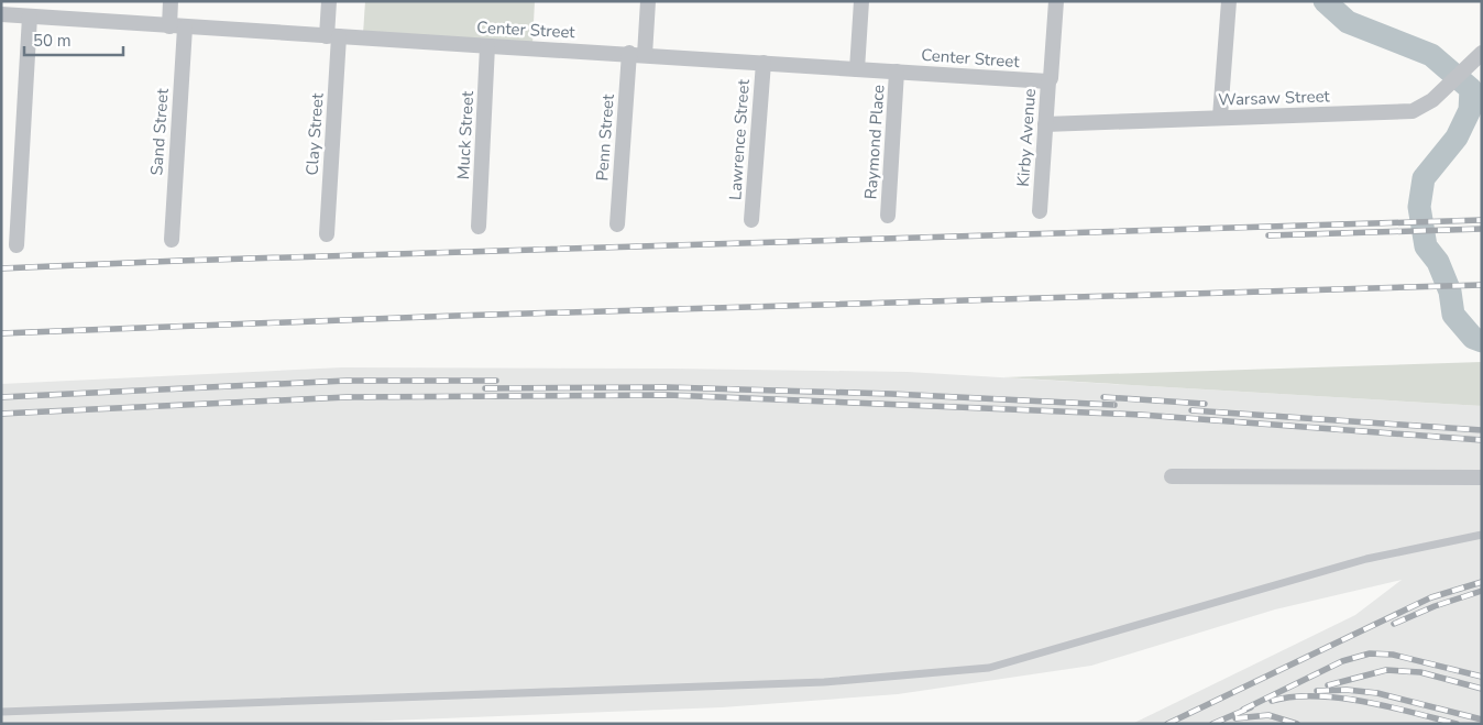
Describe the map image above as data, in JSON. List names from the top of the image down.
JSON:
{
  "streets": {
    "street": [
      "Center Street",
      "Warsaw Street",
      "Sand Street",
      "Clay Street",
      "Muck Street",
      "Penn Street",
      "Kirby Avenue",
      "Lawrence Street",
      "Raymond Place"
    ]
  },
  "crossings": [
    ["Center Street", "Sand Street"],
    ["Center Street", "Clay Street"],
    ["Center Street", "Muck Street"],
    ["Center Street", "Penn Street"],
    ["Center Street", "Kirby Avenue"],
    ["Center Street", "Lawrence Street"],
    ["Center Street", "Raymond Place"],
    ["Warsaw Street", "Kirby Avenue"]
  ],
  "scale_bar": "50 m"
}
